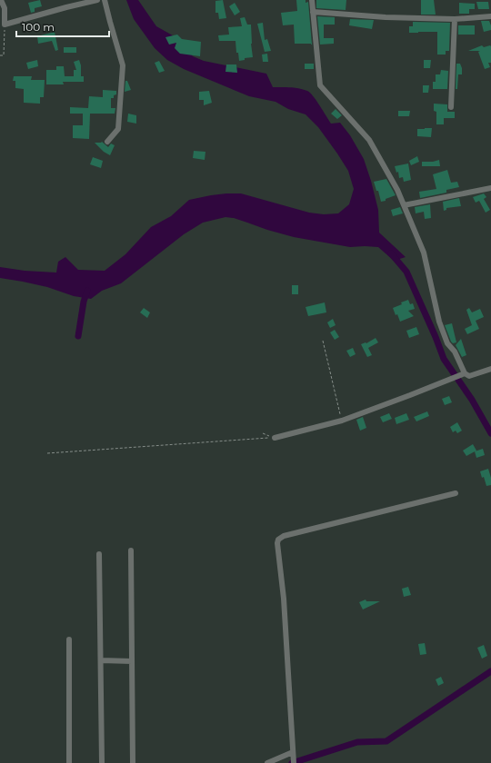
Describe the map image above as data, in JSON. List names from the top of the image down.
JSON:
{
  "scale_bar": "100 m"
}
